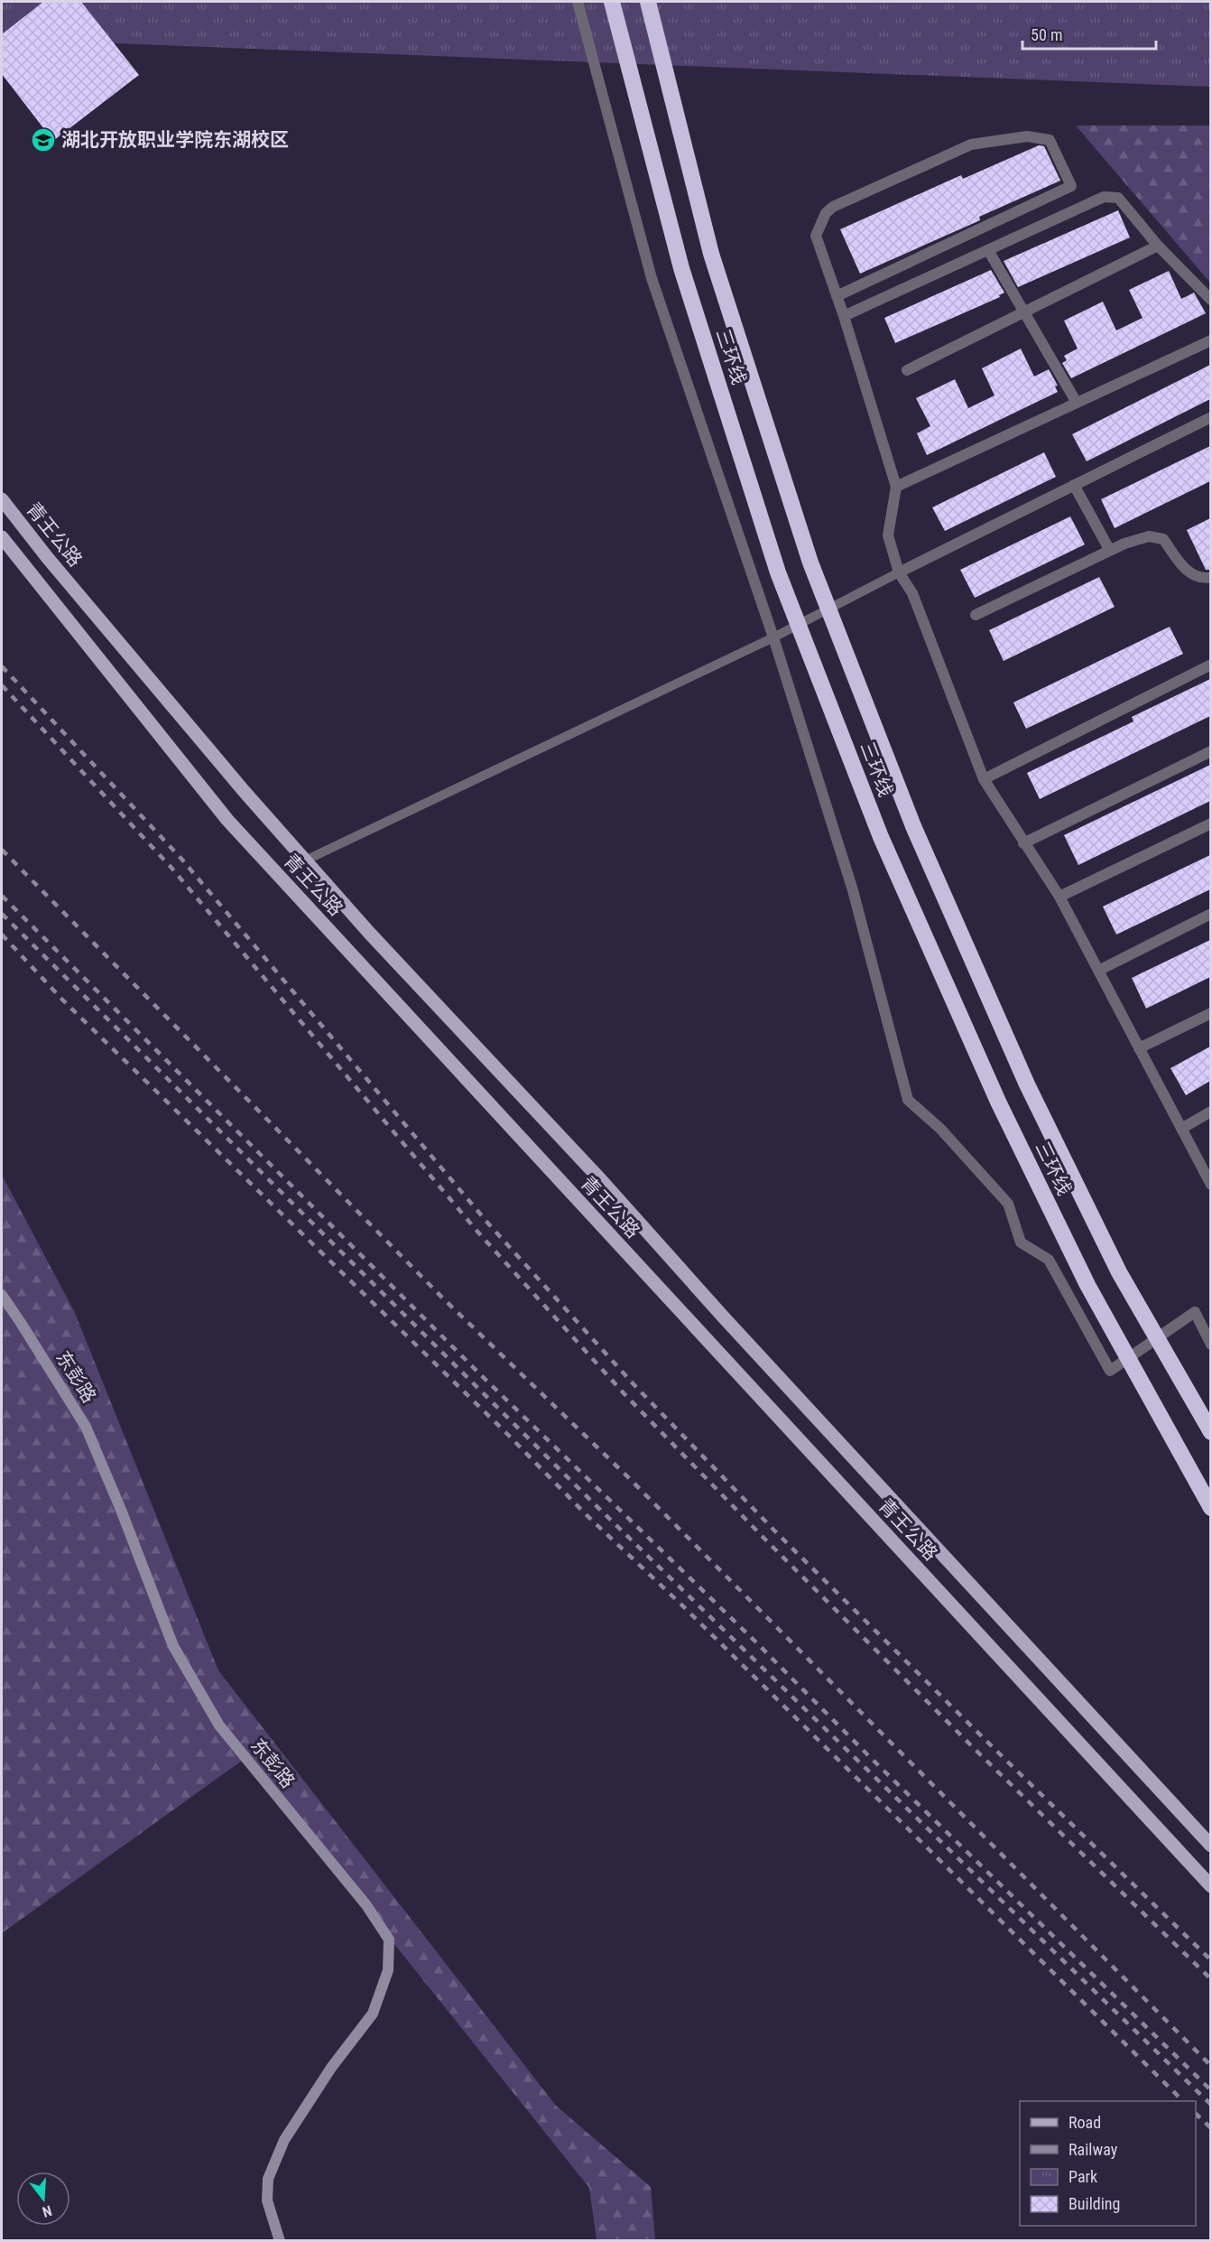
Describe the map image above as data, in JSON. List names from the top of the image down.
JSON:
{
  "streets": {
    "highway": ["三环线"],
    "main road": ["青王公路"],
    "street": ["东彭路"]
  },
  "places": {
    "school or university": ["湖北开放职业学院东湖校区"]
  },
  "legend": [
    "Road",
    "Railway",
    "Park",
    "Building"
  ],
  "scale_bar": "50 m",
  "north": "bottom"
}
